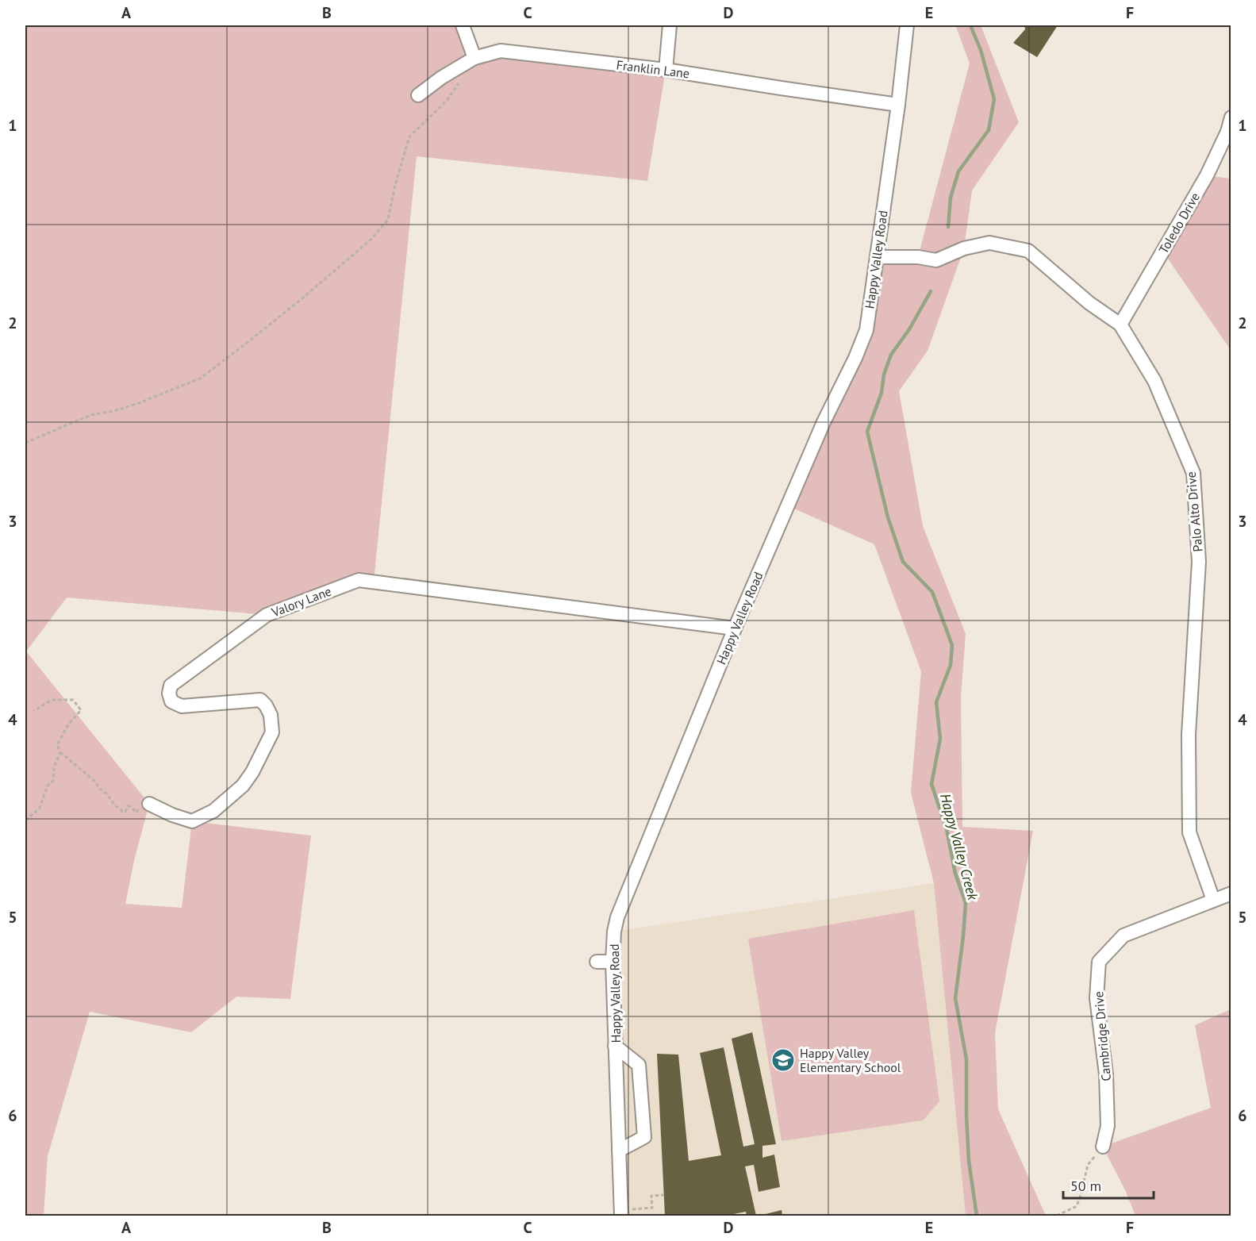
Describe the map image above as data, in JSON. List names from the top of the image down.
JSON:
{
  "streets": {
    "street": [
      "Franklin Lane",
      "Toledo Drive",
      "Happy Valley Road",
      "Palo Alto Drive",
      "Valory Lane",
      "Cambridge Drive"
    ]
  },
  "crossings": [
    ["Franklin Lane", "Happy Valley Road"],
    ["Toledo Drive", "Palo Alto Drive"],
    ["Happy Valley Road", "Palo Alto Drive"],
    ["Happy Valley Road", "Valory Lane"],
    ["Palo Alto Drive", "Cambridge Drive"]
  ],
  "water": ["Happy Valley Creek"],
  "places": {
    "school or university": ["Happy Valley Elementary School"]
  },
  "scale_bar": "50 m",
  "grid": {
    "columns": [
      "A",
      "B",
      "C",
      "D",
      "E",
      "F"
    ],
    "rows": [
      "1",
      "2",
      "3",
      "4",
      "5",
      "6"
    ]
  }
}
